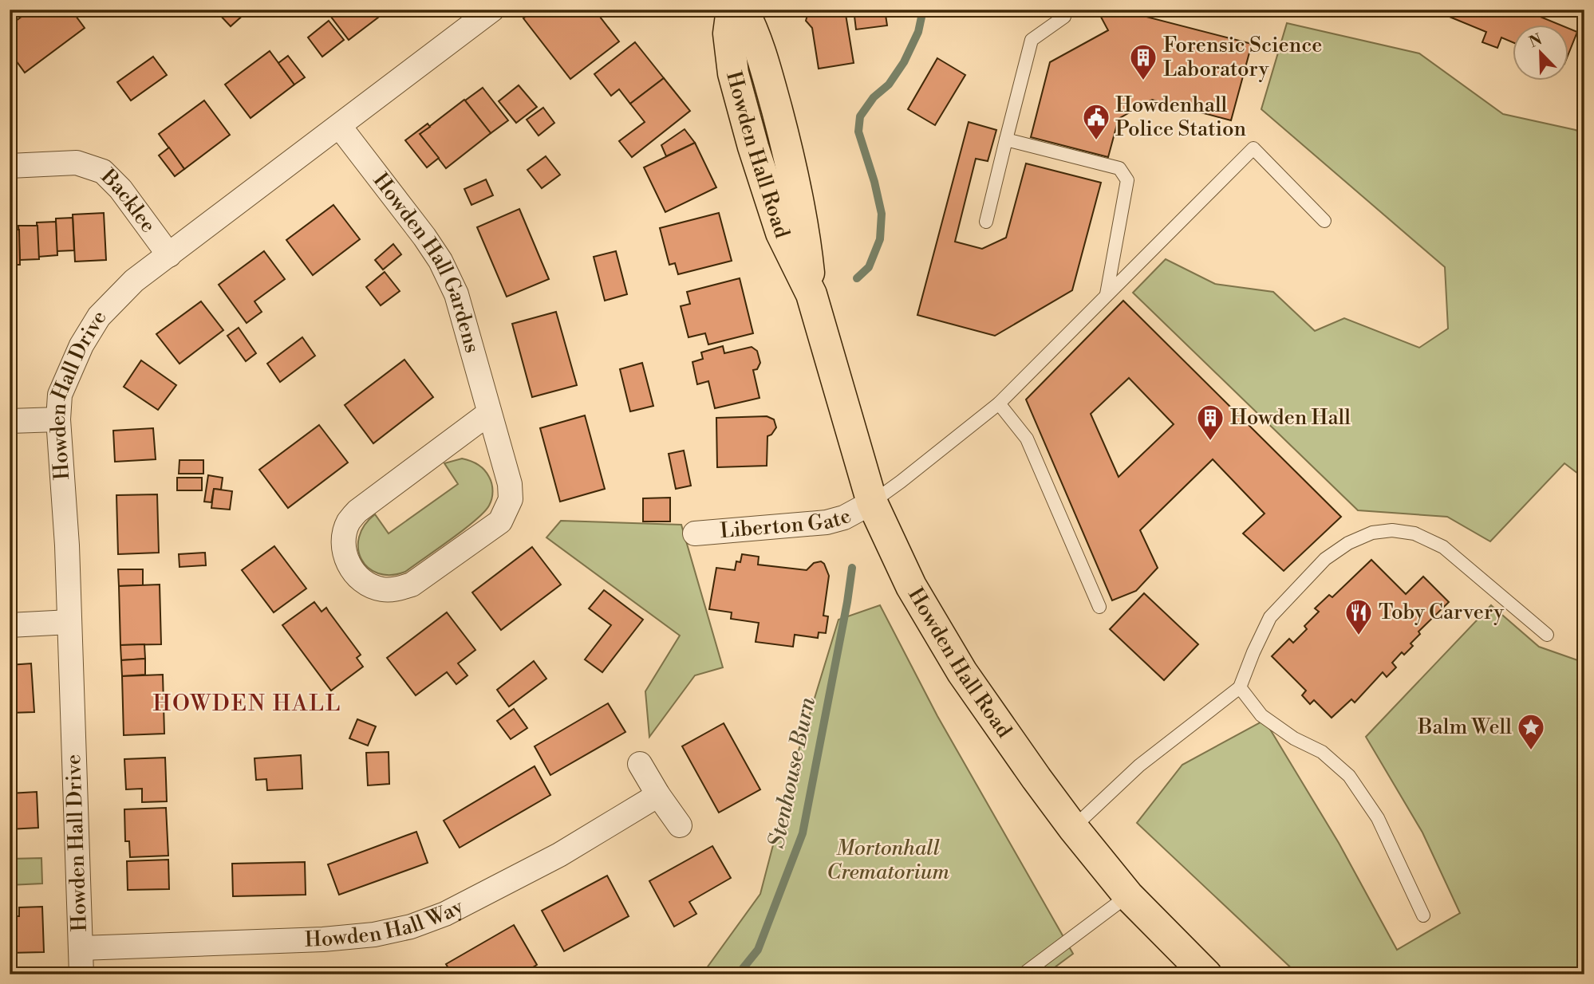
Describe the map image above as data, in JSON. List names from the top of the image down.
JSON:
{
  "streets": {
    "main road": ["Howden Hall Road"],
    "street": [
      "Backlee",
      "Howden Hall Gardens",
      "Howden Hall Drive",
      "Liberton Gate",
      "Howden Hall Way"
    ]
  },
  "crossings": [
    ["Howden Hall Road", "Liberton Gate"],
    ["Backlee", "Howden Hall Drive"],
    ["Howden Hall Gardens", "Howden Hall Drive"],
    ["Howden Hall Drive", "Howden Hall Way"]
  ],
  "districts": ["HOWDEN HALL"],
  "water": ["Stenhouse Burn"],
  "parks": ["Mortonhall Crematorium"],
  "places": {
    "building": ["Forensic Science Laboratory", "Howden Hall"],
    "public building": ["Howdenhall Police Station"],
    "restaurant": ["Toby Carvery"],
    "place": ["Balm Well"]
  },
  "north": "top left"
}
